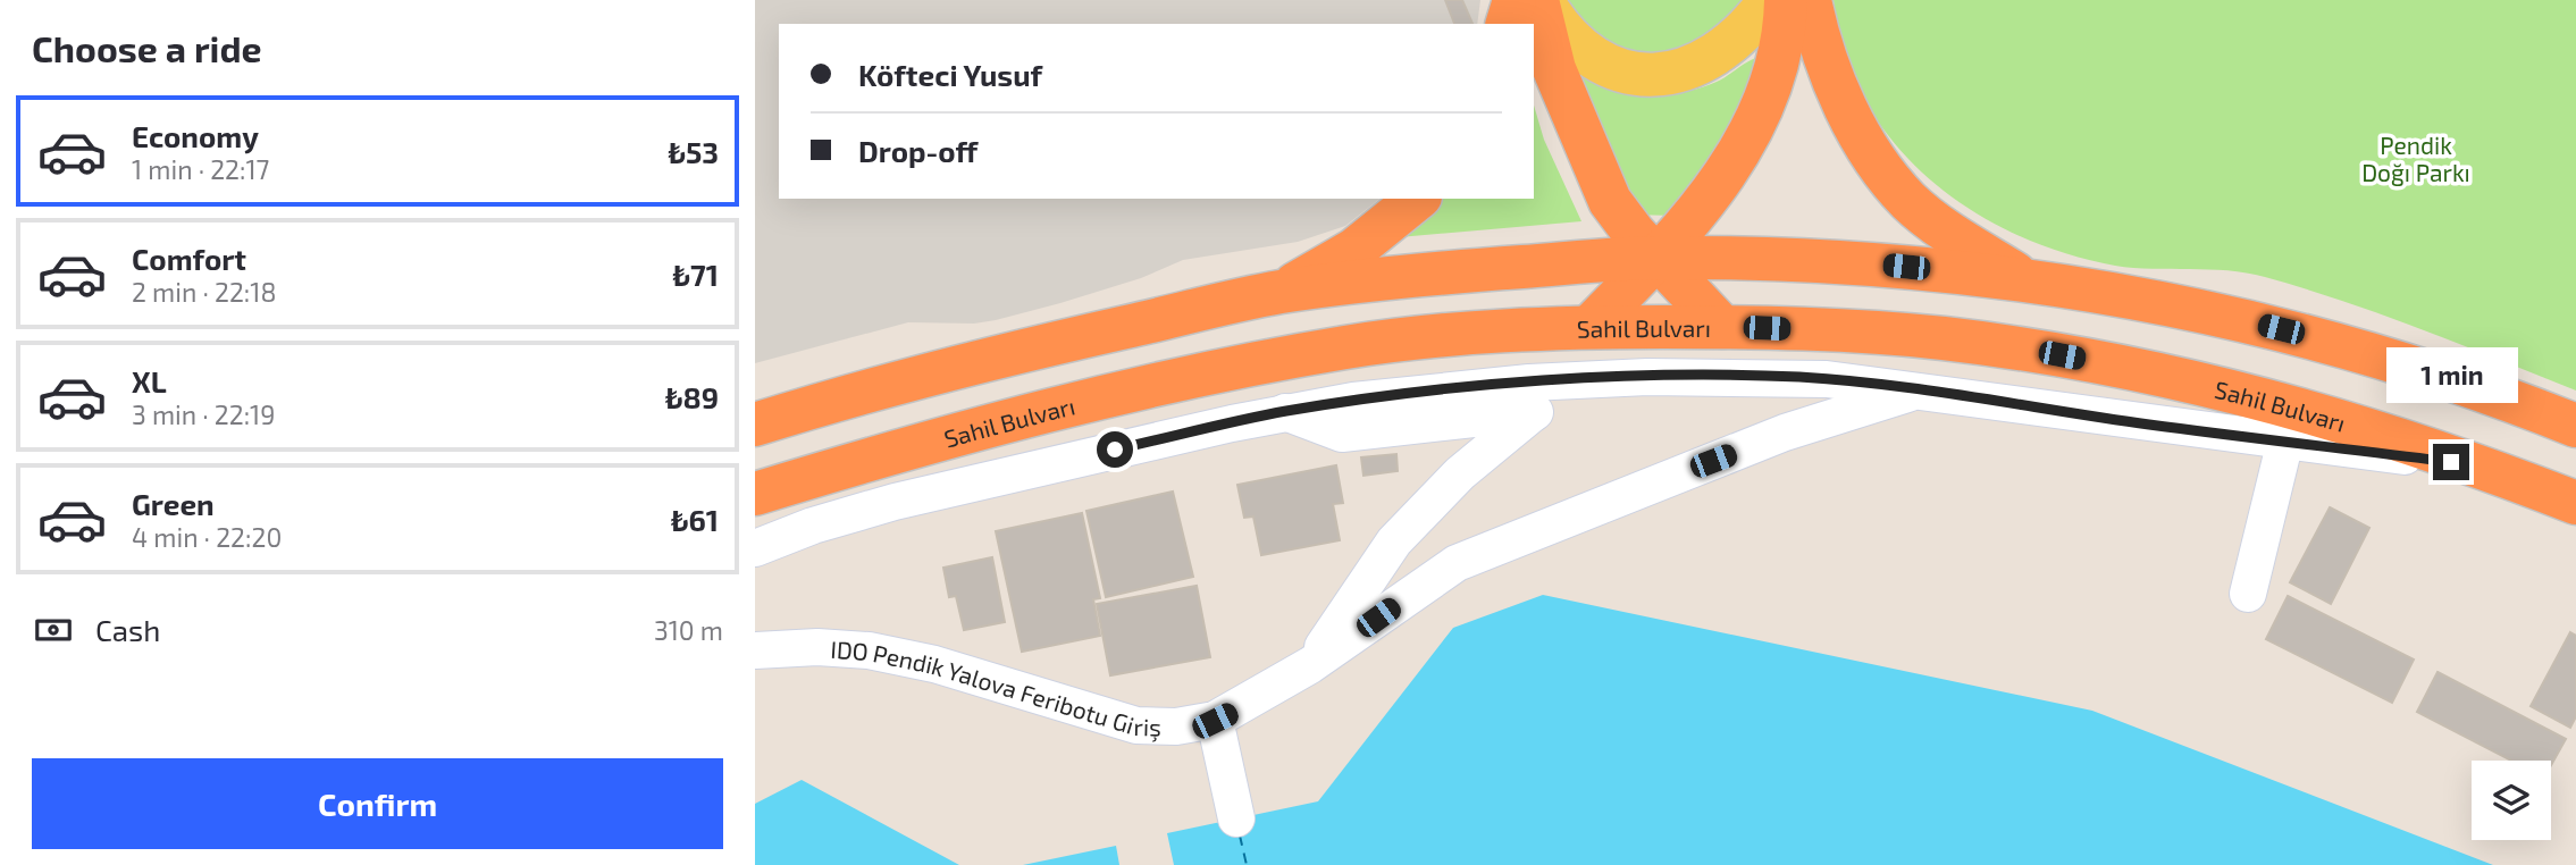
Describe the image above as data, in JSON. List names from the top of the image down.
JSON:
{
  "streets": {
    "highway": ["Sahil Bulvarı"],
    "lane": ["IDO Pendik Yalova Feribotu Giriş"]
  },
  "parks": ["Pendik Doğı Parkı"],
  "page": {
    "heading": "Choose a ride",
    "banner": ["Köfteci Yusuf", "Drop-off"],
    "list": [
      {
        "name": "Economy",
        "note": "1 min · 22:17",
        "value": "₺53"
      },
      {
        "name": "Comfort",
        "note": "2 min · 22:18",
        "value": "₺71"
      },
      {
        "name": "XL",
        "note": "3 min · 22:19",
        "value": "₺89"
      },
      {
        "name": "Green",
        "note": "4 min · 22:20",
        "value": "₺61"
      }
    ],
    "bubble": "1 min",
    "pay": ["Cash", "310 m"],
    "buttons": "Confirm"
  }
}
